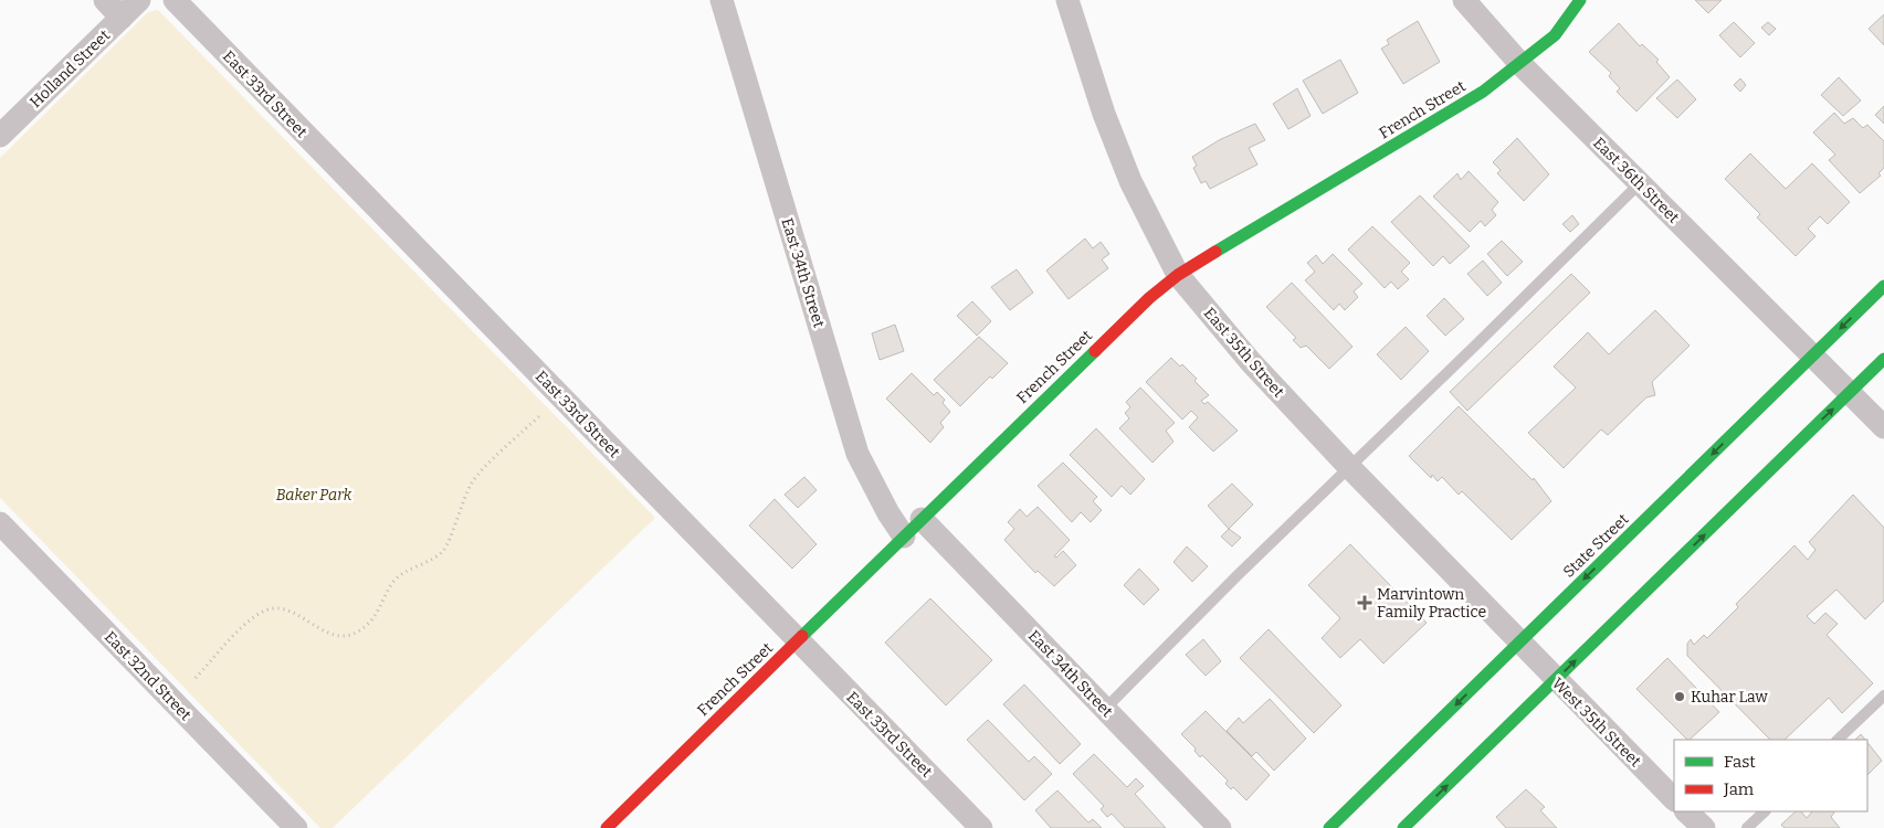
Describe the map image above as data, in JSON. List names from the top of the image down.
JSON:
{
  "streets": {
    "street": [
      "Holland Street",
      "East 33rd Street",
      "French Street",
      "East 36th Street",
      "East 34th Street",
      "East 35th Street",
      "State Street",
      "East 32nd Street",
      "West 35th Street"
    ]
  },
  "crossings": [
    ["East 33rd Street", "French Street"],
    ["French Street", "East 36th Street"],
    ["French Street", "East 34th Street"],
    ["French Street", "East 35th Street"],
    ["East 36th Street", "State Street"],
    ["East 35th Street", "State Street"],
    ["East 35th Street", "West 35th Street"],
    ["State Street", "West 35th Street"]
  ],
  "parks": ["Baker Park"],
  "places": {
    "health": ["Marvintown Family Practice"],
    "other": ["Kuhar Law"]
  },
  "legend": ["Fast", "Jam"]
}
